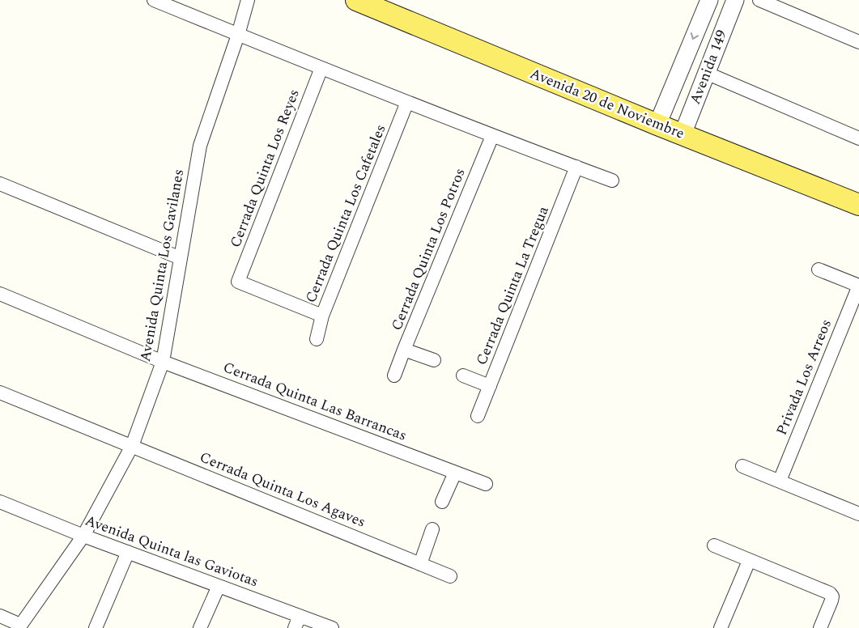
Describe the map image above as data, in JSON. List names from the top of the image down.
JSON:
{
  "streets": {
    "main road": ["Avenida 20 de Noviembre"],
    "street": [
      "Avenida 149",
      "Cerrada Quinta Los Reyes",
      "Cerrada Quinta Los Cafetales",
      "Cerrada Quinta Los Potros",
      "Avenida Quinta Los Gavilanes",
      "Cerrada Quinta La Tregua",
      "Privada Los Arreos",
      "Cerrada Quinta Las Barrancas",
      "Cerrada Quinta Los Agaves",
      "Avenida Quinta las Gaviotas"
    ]
  },
  "crossings": [
    ["Avenida 149", "Avenida 20 de Noviembre"],
    ["Cerrada Quinta Los Reyes", "Cerrada Quinta Los Cafetales"],
    ["Avenida Quinta Los Gavilanes", "Cerrada Quinta Las Barrancas"],
    ["Avenida Quinta Los Gavilanes", "Cerrada Quinta Los Agaves"],
    ["Avenida Quinta Los Gavilanes", "Avenida Quinta las Gaviotas"]
  ]
}
